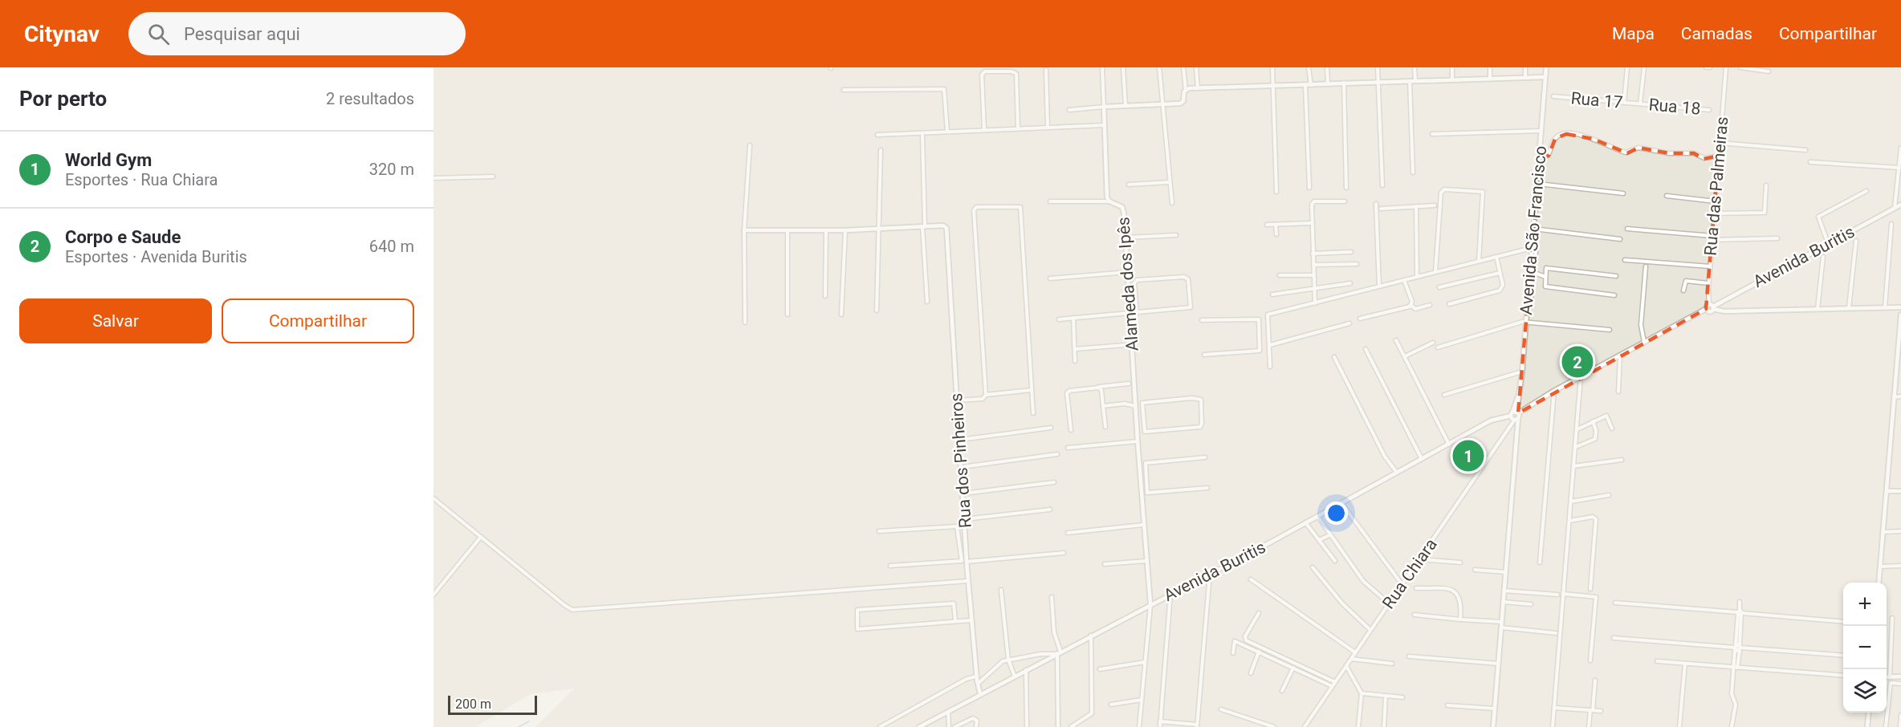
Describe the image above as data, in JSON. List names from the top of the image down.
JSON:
{
  "streets": {
    "street": [
      "Rua 17",
      "Rua 18",
      "Rua das Palmeiras",
      "Avenida São Francisco",
      "Avenida Buritis",
      "Alameda dos Ipês",
      "Rua dos Pinheiros",
      "Rua Chiara"
    ]
  },
  "crossings": [
    ["Rua 17", "Rua 18"],
    ["Rua das Palmeiras", "Avenida Buritis"],
    ["Avenida São Francisco", "Avenida Buritis"],
    ["Avenida São Francisco", "Rua Chiara"],
    ["Avenida Buritis", "Alameda dos Ipês"],
    ["Avenida Buritis", "Rua dos Pinheiros"]
  ],
  "scale_bar": "200 m",
  "page": {
    "header": "Citynav",
    "search": "Pesquisar aqui",
    "nav": ["Mapa", "Camadas", "Compartilhar"],
    "heading": ["Por perto", "2 resultados"],
    "list": [
      {
        "mark": "1",
        "name": "World Gym",
        "note": "Esportes · Rua Chiara",
        "value": "320 m"
      },
      {
        "mark": "2",
        "name": "Corpo e Saude",
        "note": "Esportes · Avenida Buritis",
        "value": "640 m"
      }
    ],
    "buttons": ["Salvar", "Compartilhar"],
    "pins": ["2", "1"],
    "map_buttons": ["+", "−"],
    "scale": "200 m"
  }
}
